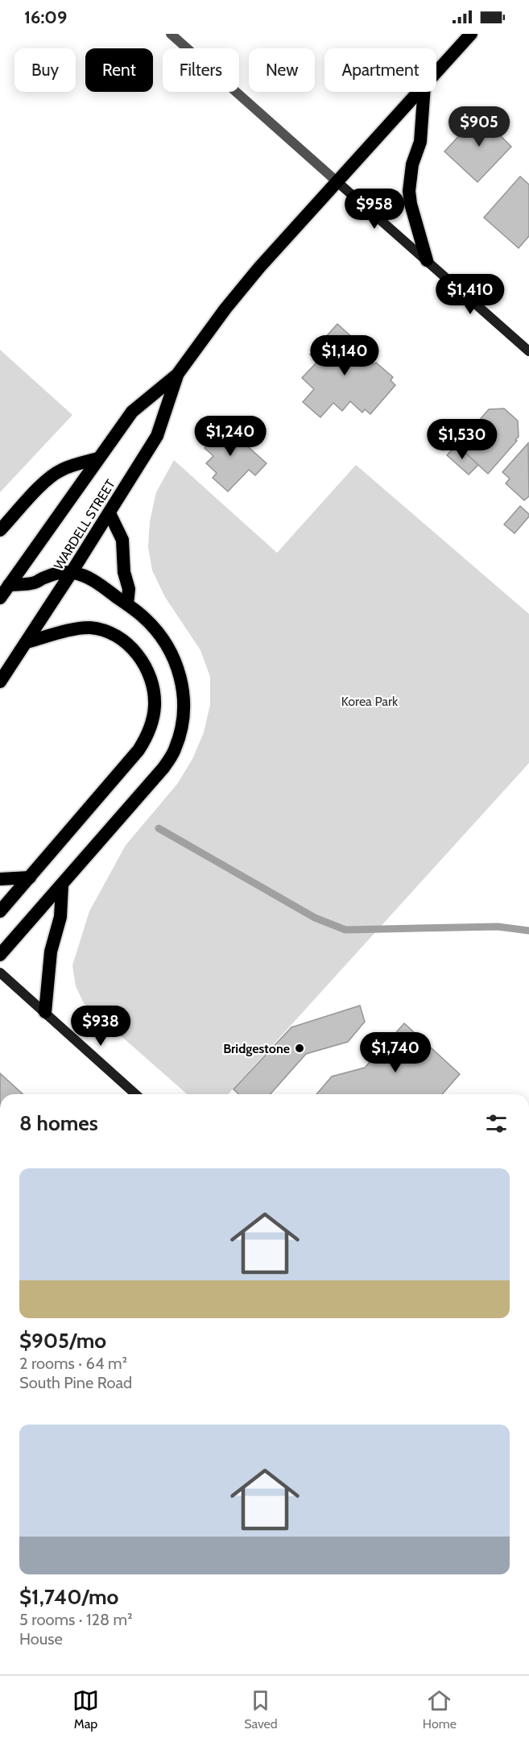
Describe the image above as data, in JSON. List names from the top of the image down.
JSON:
{
  "streets": {
    "highway": ["WARDELL STREET"]
  },
  "parks": ["Korea Park"],
  "places": ["Bridgestone"],
  "page": {
    "status": "16:09",
    "chip": [
      "Buy",
      "Rent",
      "Filters",
      "New",
      "Apartment"
    ],
    "price": [
      "$905",
      "$958",
      "$1,410",
      "$1,140",
      "$1,240",
      "$1,530",
      "$938",
      "$1,740"
    ],
    "heading": "8 homes",
    "list": [
      {
        "name": "$905/mo",
        "note": "2 rooms · 64 m² · South Pine Road"
      },
      {
        "name": "$1,740/mo",
        "note": "5 rooms · 128 m² · House"
      }
    ],
    "tabs": ["Map", "Saved", "Home"]
  }
}
